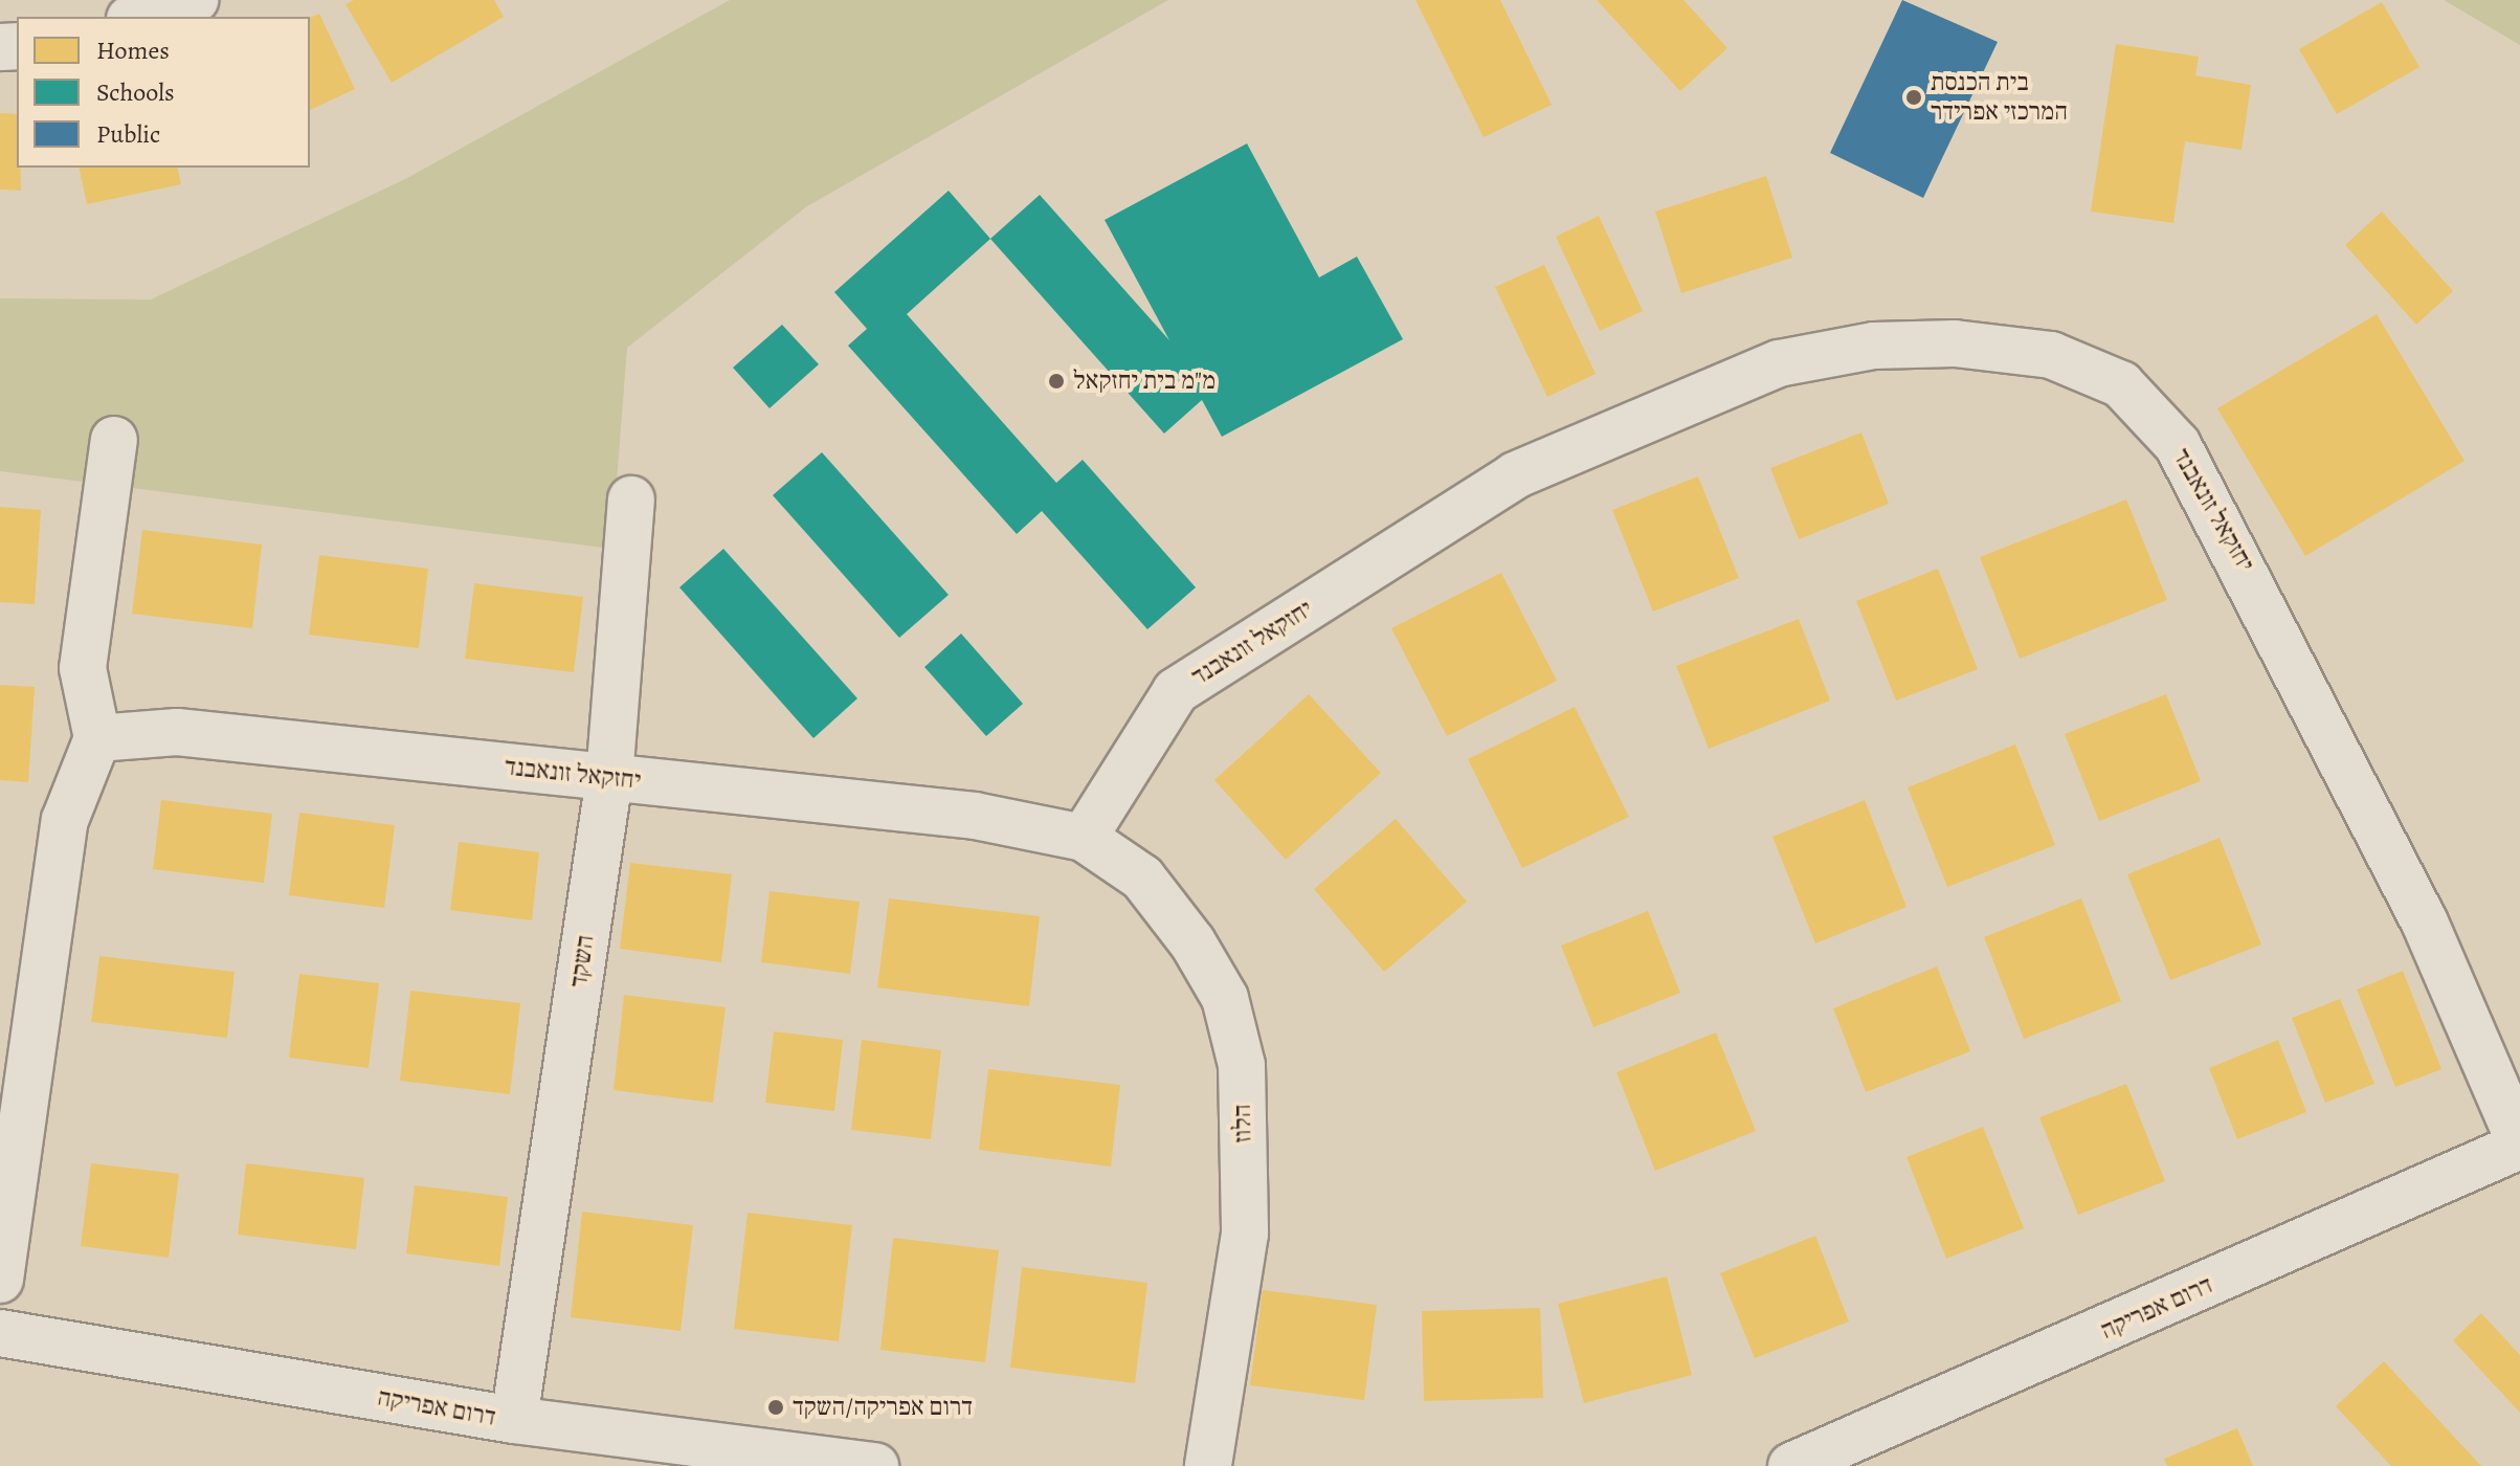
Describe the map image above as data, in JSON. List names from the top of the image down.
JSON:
{
  "streets": {
    "street": [
      "יחזקאל זונאבנד",
      "השקד",
      "הלוז",
      "דרום אפריקה"
    ]
  },
  "crossings": [
    ["יחזקאל זונאבנד", "השקד"],
    ["יחזקאל זונאבנד", "הלוז"],
    ["יחזקאל זונאבנד", "דרום אפריקה"],
    ["השקד", "דרום אפריקה"]
  ],
  "places": ["בית הכנסת המרכזי אפרידר", "מ\"מ בית יחזקאל", "דרום אפריקה/השקד"],
  "legend": ["Homes", "Schools", "Public"]
}
